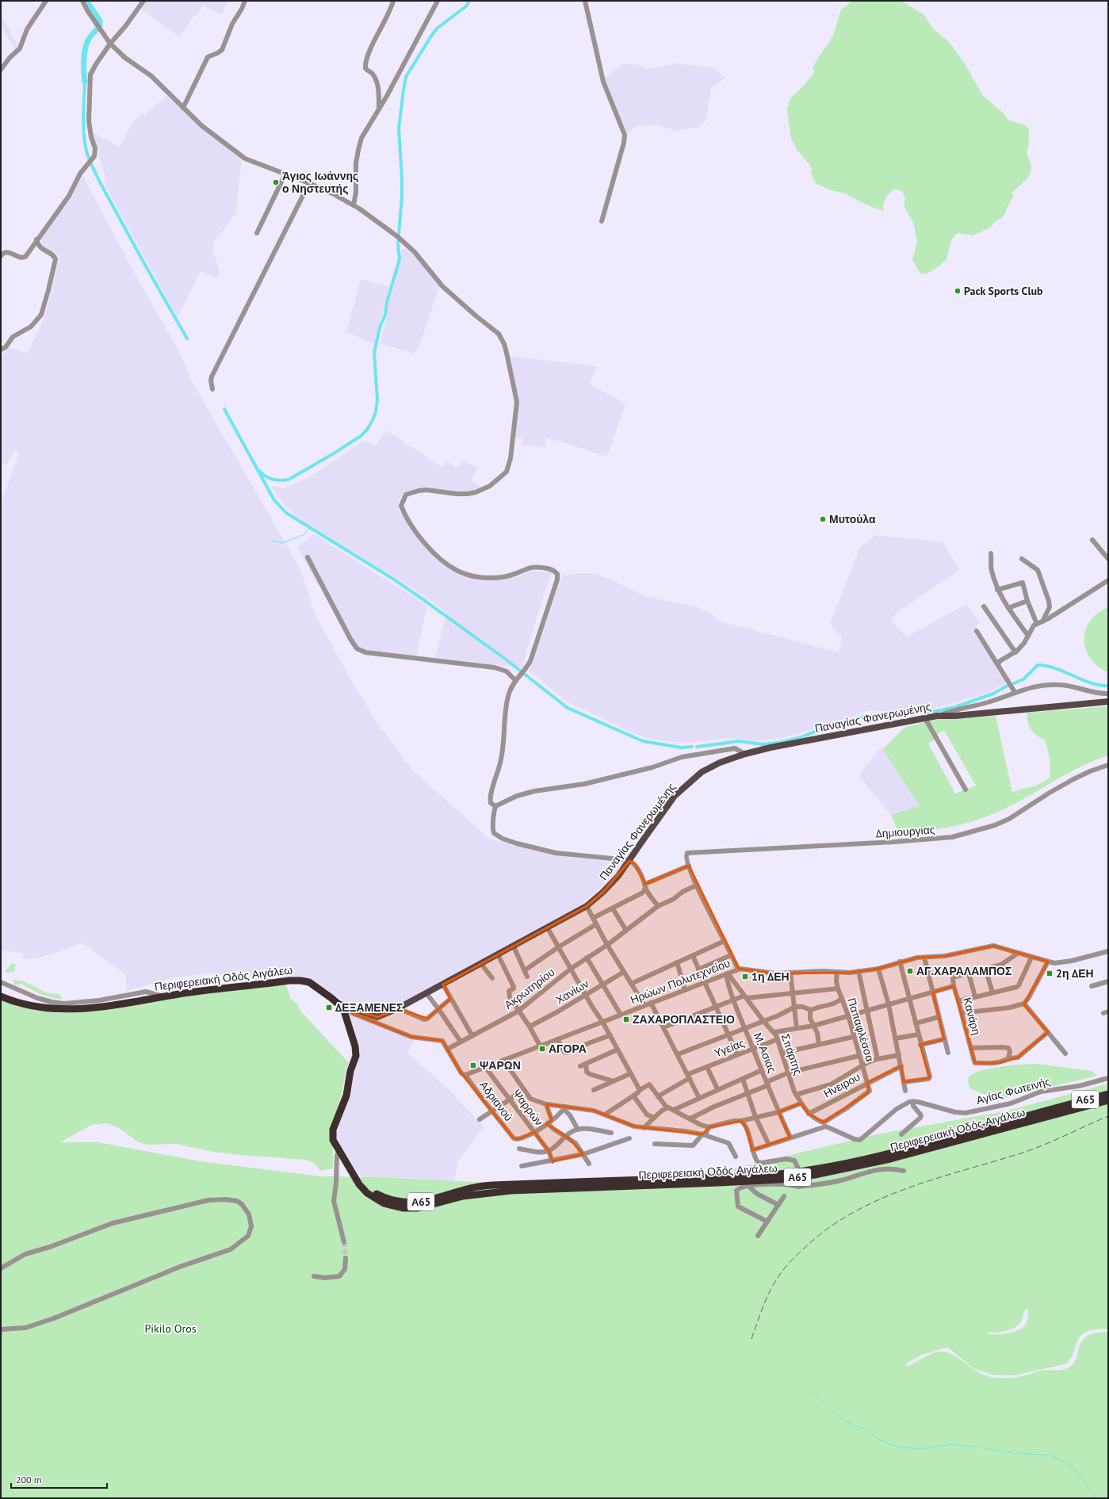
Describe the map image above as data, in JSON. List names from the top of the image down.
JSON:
{
  "streets": {
    "highway": ["Περιφερειακή Οδός Αιγάλεω", "Α65"],
    "main road": ["Παναγίας Φανερωμένης"],
    "street": [
      "Δημιουργιας",
      "Ηρώων Πολυτεχνείου",
      "Ακρωτηρίου",
      "Χανίων",
      "Κανάρη",
      "Παπαφλέσσα",
      "Υγείας",
      "Μ. Ασιας",
      "Σπάρτης",
      "Ηνειρου",
      "Αγίας Φωτεινής",
      "Αδριανού",
      "Ψαρρών"
    ]
  },
  "crossings": [
    ["Παναγίας Φανερωμένης", "Περιφερειακή Οδός Αιγάλεω"],
    ["Ηρώων Πολυτεχνείου", "Παπαφλέσσα"],
    ["Ηρώων Πολυτεχνείου", "Μ. Ασιας"],
    ["Ηρώων Πολυτεχνείου", "Σπάρτης"],
    ["Ηρώων Πολυτεχνείου", "Αδριανού"],
    ["Ηρώων Πολυτεχνείου", "Ψαρρών"],
    ["Παπαφλέσσα", "Σπάρτης"],
    ["Παπαφλέσσα", "Ηνειρου"],
    ["Υγείας", "Μ. Ασιας"],
    ["Υγείας", "Σπάρτης"],
    ["Μ. Ασιας", "Σπάρτης"],
    ["Σπάρτης", "Ηνειρου"],
    ["Αδριανού", "Ψαρρών"]
  ],
  "parks": ["Pikilo Oros"],
  "places": {
    "other": ["Άγιος Ιωάννης ο Νηστευτής", "Pack Sports Club", "Μυτούλα"],
    "transit": [
      "ΑΓ.ΧΑΡΑΛΑΜΠΟΣ",
      "2η ΔΕΗ",
      "1η ΔΕΗ",
      "ΔΕΞΑΜΕΝΕΣ",
      "ΖΑΧΑΡΟΠΛΑΣΤΕΙΟ",
      "ΑΓΟΡΑ",
      "ΨΑΡΩΝ"
    ]
  },
  "scale_bar": "200 m"
}
